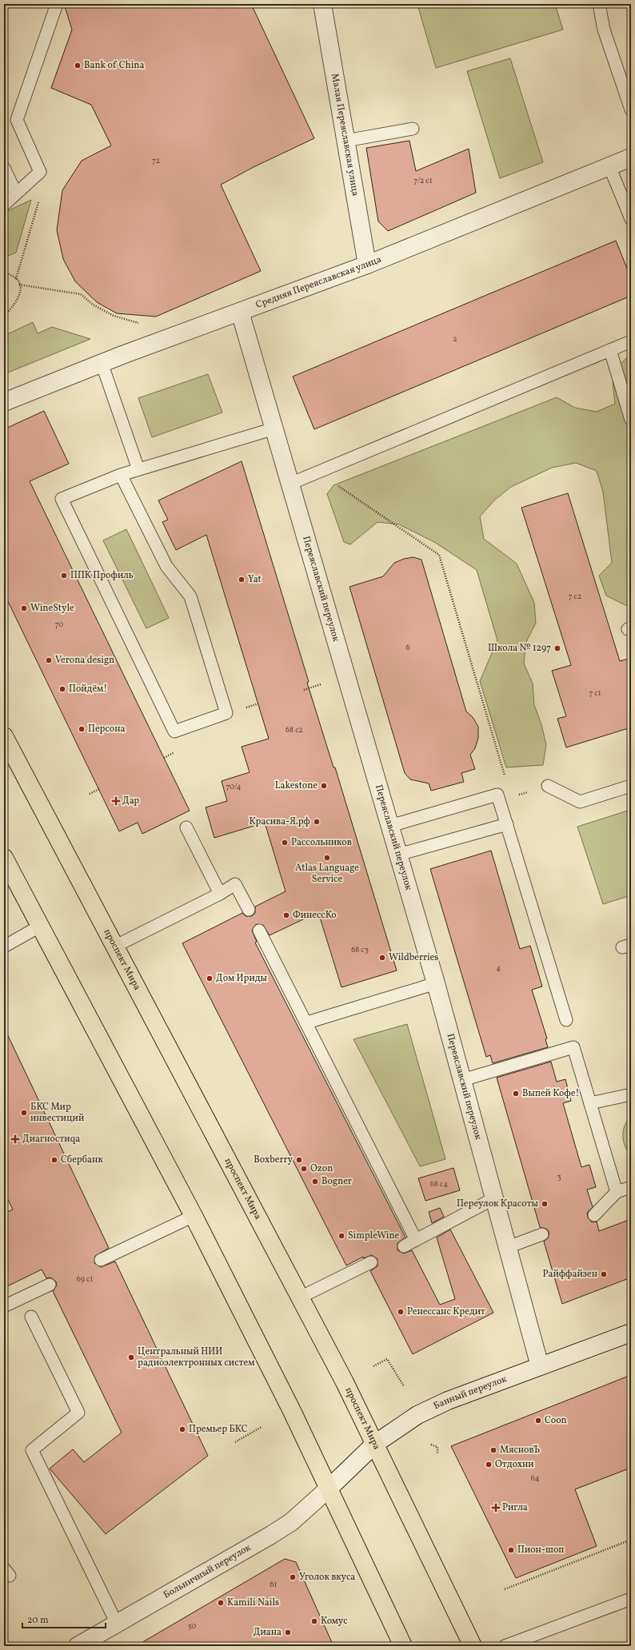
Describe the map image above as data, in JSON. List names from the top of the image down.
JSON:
{
  "streets": {
    "main road": ["проспект Мира"],
    "street": [
      "Малая Переяславская улица",
      "Средняя Переяславская улица",
      "Переяславский переулок",
      "Банный переулок",
      "Больничный переулок"
    ]
  },
  "crossings": [
    ["Малая Переяславская улица", "Средняя Переяславская улица"],
    ["Средняя Переяславская улица", "Переяславский переулок"],
    ["Переяславский переулок", "Банный переулок"],
    ["проспект Мира", "Банный переулок"],
    ["Банный переулок", "Больничный переулок"]
  ],
  "places": {
    "other": [
      "Bank of China",
      "ППК Профиль",
      "Yat",
      "WineStyle",
      "Школа № 1297",
      "Verona design",
      "Пойдём!",
      "Персона",
      "Lakestone",
      "Красива-Я.рф",
      "Рассольников",
      "Atlas Language Service",
      "ФинессКо",
      "Wildberries",
      "Дом Ириды",
      "Выпей Кофе!",
      "БКС Мир инвестиций",
      "Сбербанк",
      "Boxberry",
      "Ozon",
      "Bogner",
      "Переулок Красоты",
      "SimpleWine",
      "Райффайзен",
      "Ренессанс Кредит",
      "Центральный НИИ радиоэлектронных систем",
      "Coon",
      "Премьер БКС",
      "МясновЪ",
      "Отдохни",
      "Пион-шоп",
      "Уголок вкуса",
      "Kamili Nails",
      "Комус",
      "Диана"
    ],
    "health": ["Дар", "Диагностиqа", "Ригла"]
  },
  "house_numbers": [
    "72",
    "7/2 с1",
    "2",
    "7 с2",
    "70",
    "6",
    "7 с1",
    "68 с2",
    "70/4",
    "68 с3",
    "4",
    "3",
    "68 c4",
    "69 с1",
    "64",
    "61",
    "50"
  ],
  "scale_bar": "20 m"
}
